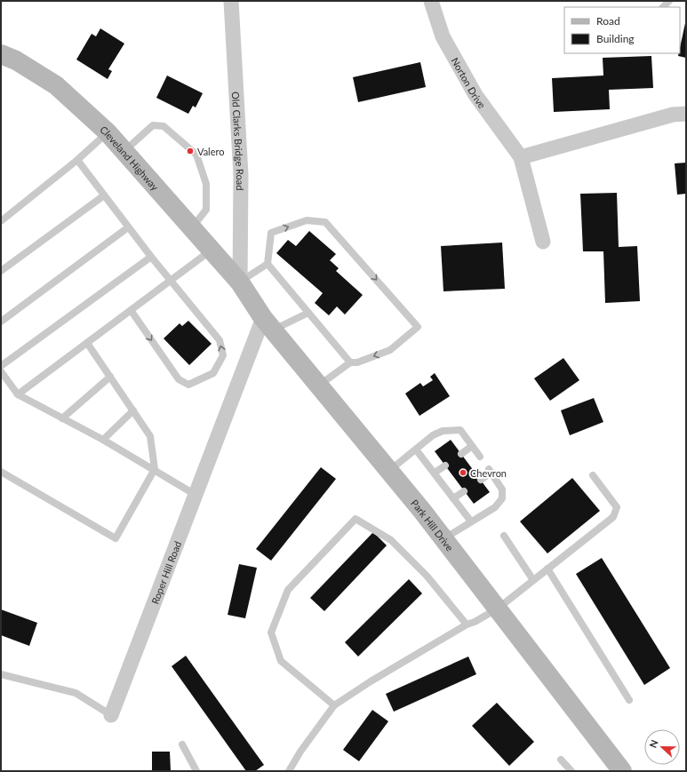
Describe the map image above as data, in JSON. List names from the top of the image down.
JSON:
{
  "streets": {
    "main road": ["Cleveland Highway", "Park Hill Drive"],
    "street": ["Norton Drive", "Old Clarks Bridge Road", "Roper Hill Road"]
  },
  "crossings": [
    ["Old Clarks Bridge Road", "Cleveland Highway"],
    ["Old Clarks Bridge Road", "Park Hill Drive"],
    ["Cleveland Highway", "Park Hill Drive"],
    ["Park Hill Drive", "Roper Hill Road"]
  ],
  "places": ["Valero", "Chevron"],
  "legend": ["Road", "Building"],
  "north": "left"
}
